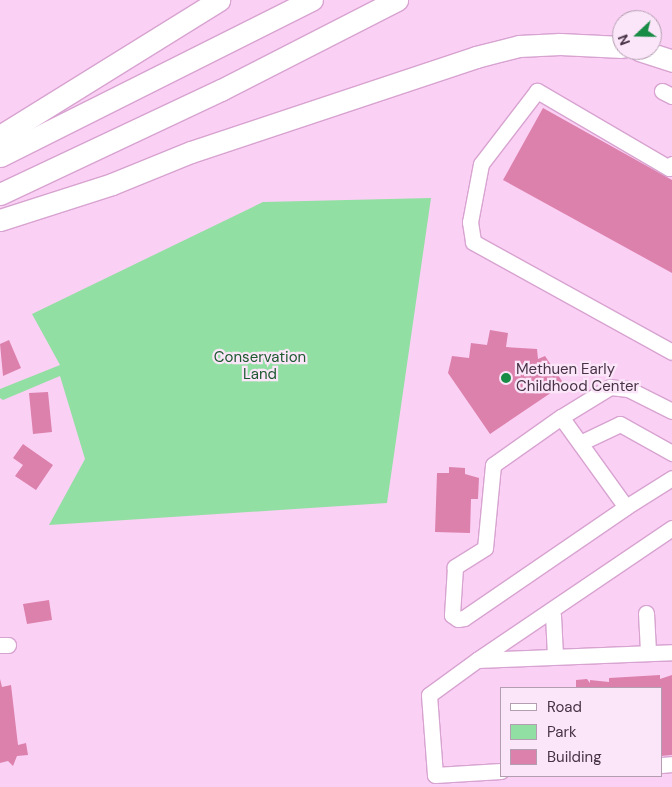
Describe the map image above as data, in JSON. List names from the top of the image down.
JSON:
{
  "parks": ["Conservation Land"],
  "places": ["Methuen Early Childhood Center"],
  "legend": ["Road", "Park", "Building"],
  "north": "left"
}
